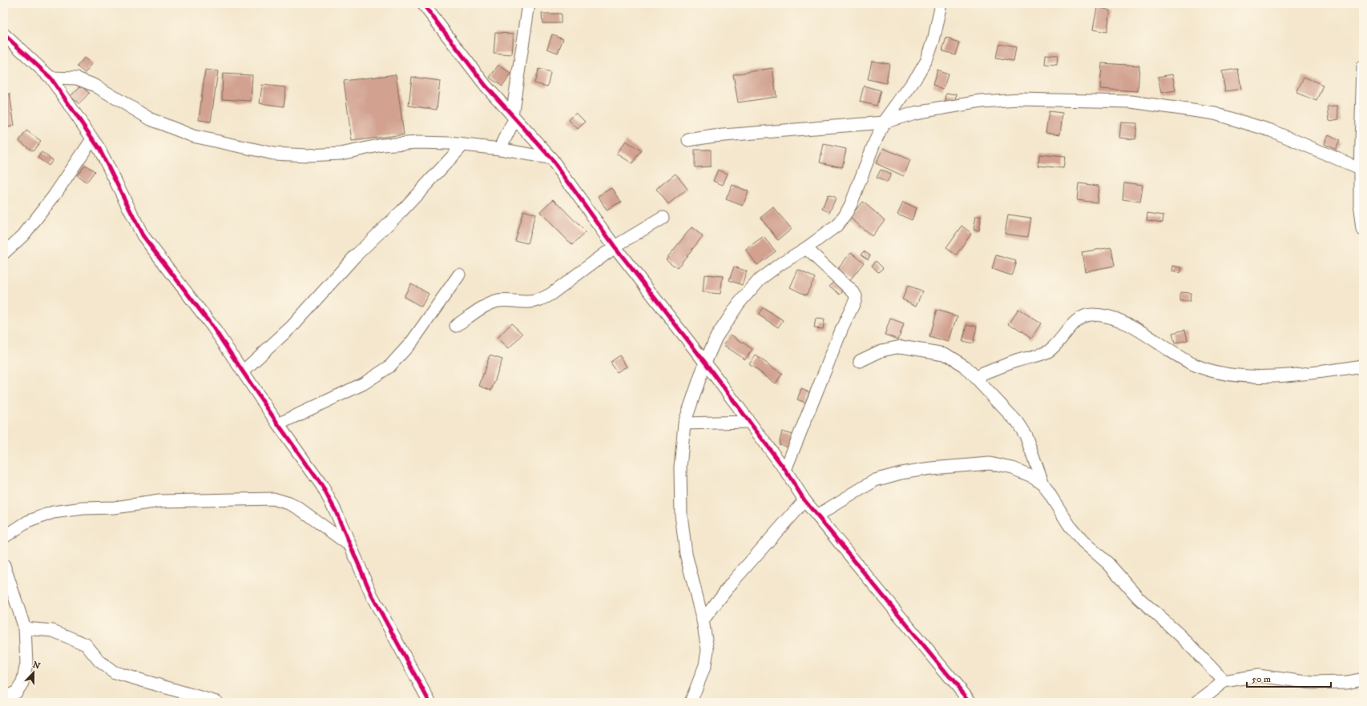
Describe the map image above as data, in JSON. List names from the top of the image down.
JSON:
{
  "scale_bar": "50 m",
  "north": "top"
}
